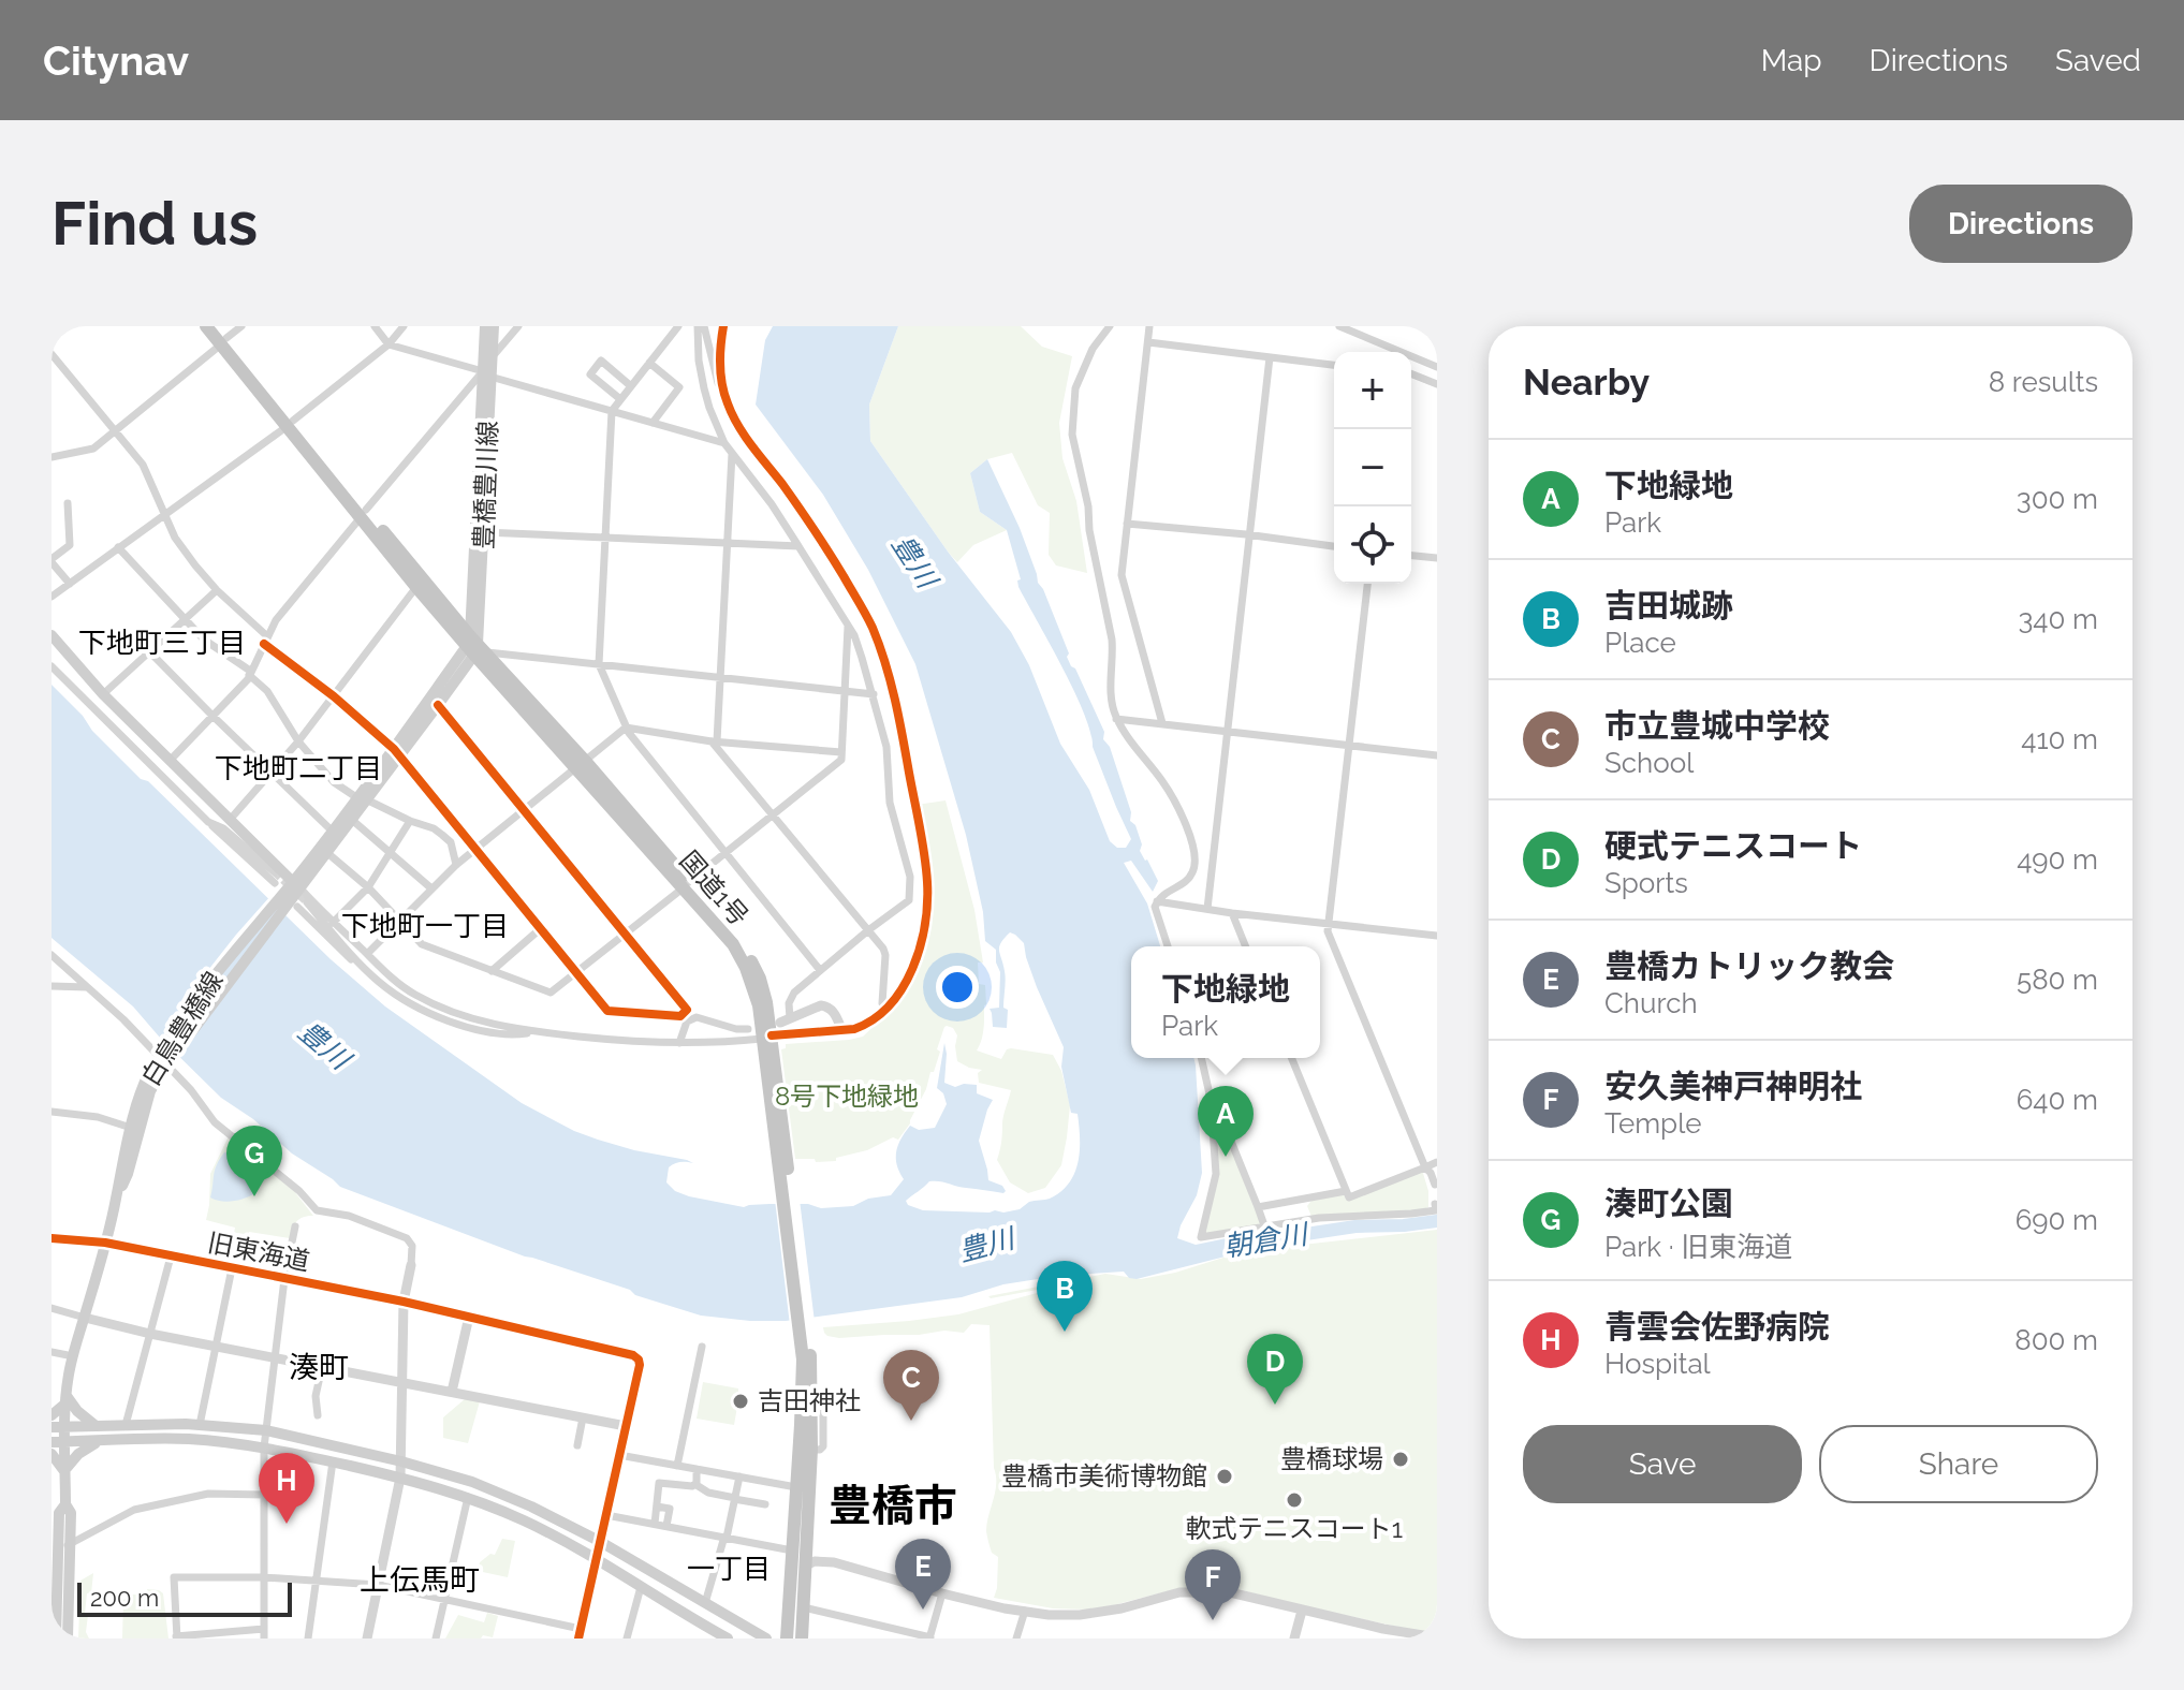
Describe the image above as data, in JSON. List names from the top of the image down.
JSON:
{
  "streets": {
    "highway": ["国道1号"],
    "main road": ["豊橋豊川線", "白鳥豊橋線"],
    "street": ["旧東海道"]
  },
  "crossings": [
    ["豊橋豊川線", "国道1号"],
    ["白鳥豊橋線", "旧東海道"]
  ],
  "districts": [
    "下地町三丁目",
    "下地町二丁目",
    "下地町一丁目",
    "湊町",
    "豊橋市",
    "一丁目",
    "上伝馬町"
  ],
  "water": ["豊川", "朝倉川"],
  "parks": ["8号下地緑地"],
  "places": [
    "吉田神社",
    "豊橋球場",
    "豊橋市美術博物館",
    "軟式テニスコート1"
  ],
  "scale_bar": "200 m",
  "page": {
    "header": "Citynav",
    "nav": ["Map", "Directions", "Saved"],
    "buttons": [
      "Directions",
      ["Save", "Share"]
    ],
    "title": "Find us",
    "heading": ["Nearby", "8 results"],
    "map_buttons": ["+", "−"],
    "list": [
      {
        "mark": "A",
        "name": "下地緑地",
        "note": "Park",
        "value": "300 m"
      },
      {
        "mark": "B",
        "name": "吉田城跡",
        "note": "Place",
        "value": "340 m"
      },
      {
        "mark": "C",
        "name": "市立豊城中学校",
        "note": "School",
        "value": "410 m"
      },
      {
        "mark": "D",
        "name": "硬式テニスコート",
        "note": "Sports",
        "value": "490 m"
      },
      {
        "mark": "E",
        "name": "豊橋カトリック教会",
        "note": "Church",
        "value": "580 m"
      },
      {
        "mark": "F",
        "name": "安久美神戸神明社",
        "note": "Temple",
        "value": "640 m"
      },
      {
        "mark": "G",
        "name": "湊町公園",
        "note": "Park · 旧東海道",
        "value": "690 m"
      },
      {
        "mark": "H",
        "name": "青雲会佐野病院",
        "note": "Hospital",
        "value": "800 m"
      }
    ],
    "popup": ["下地緑地", "Park"],
    "pins": [
      "A",
      "G",
      "B",
      "D",
      "C",
      "H",
      "E",
      "F"
    ],
    "scale": "200 m"
  }
}
